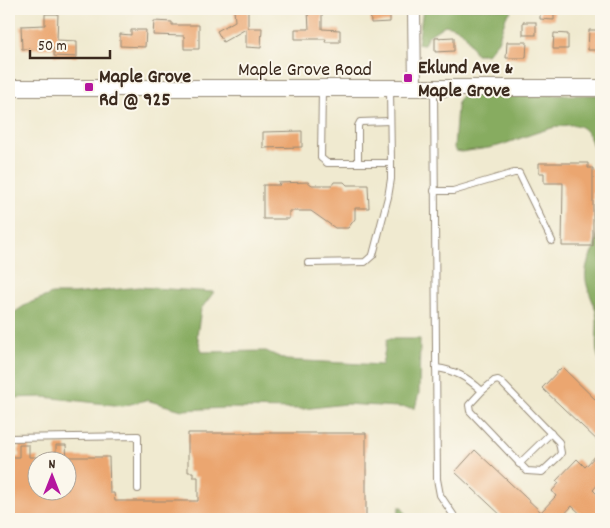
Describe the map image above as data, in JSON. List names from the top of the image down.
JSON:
{
  "streets": {
    "street": ["Maple Grove Road"]
  },
  "places": {
    "transit": ["Eklund Ave & Maple Grove", "Maple Grove Rd @ 925"]
  },
  "scale_bar": "50 m",
  "north": "top"
}
